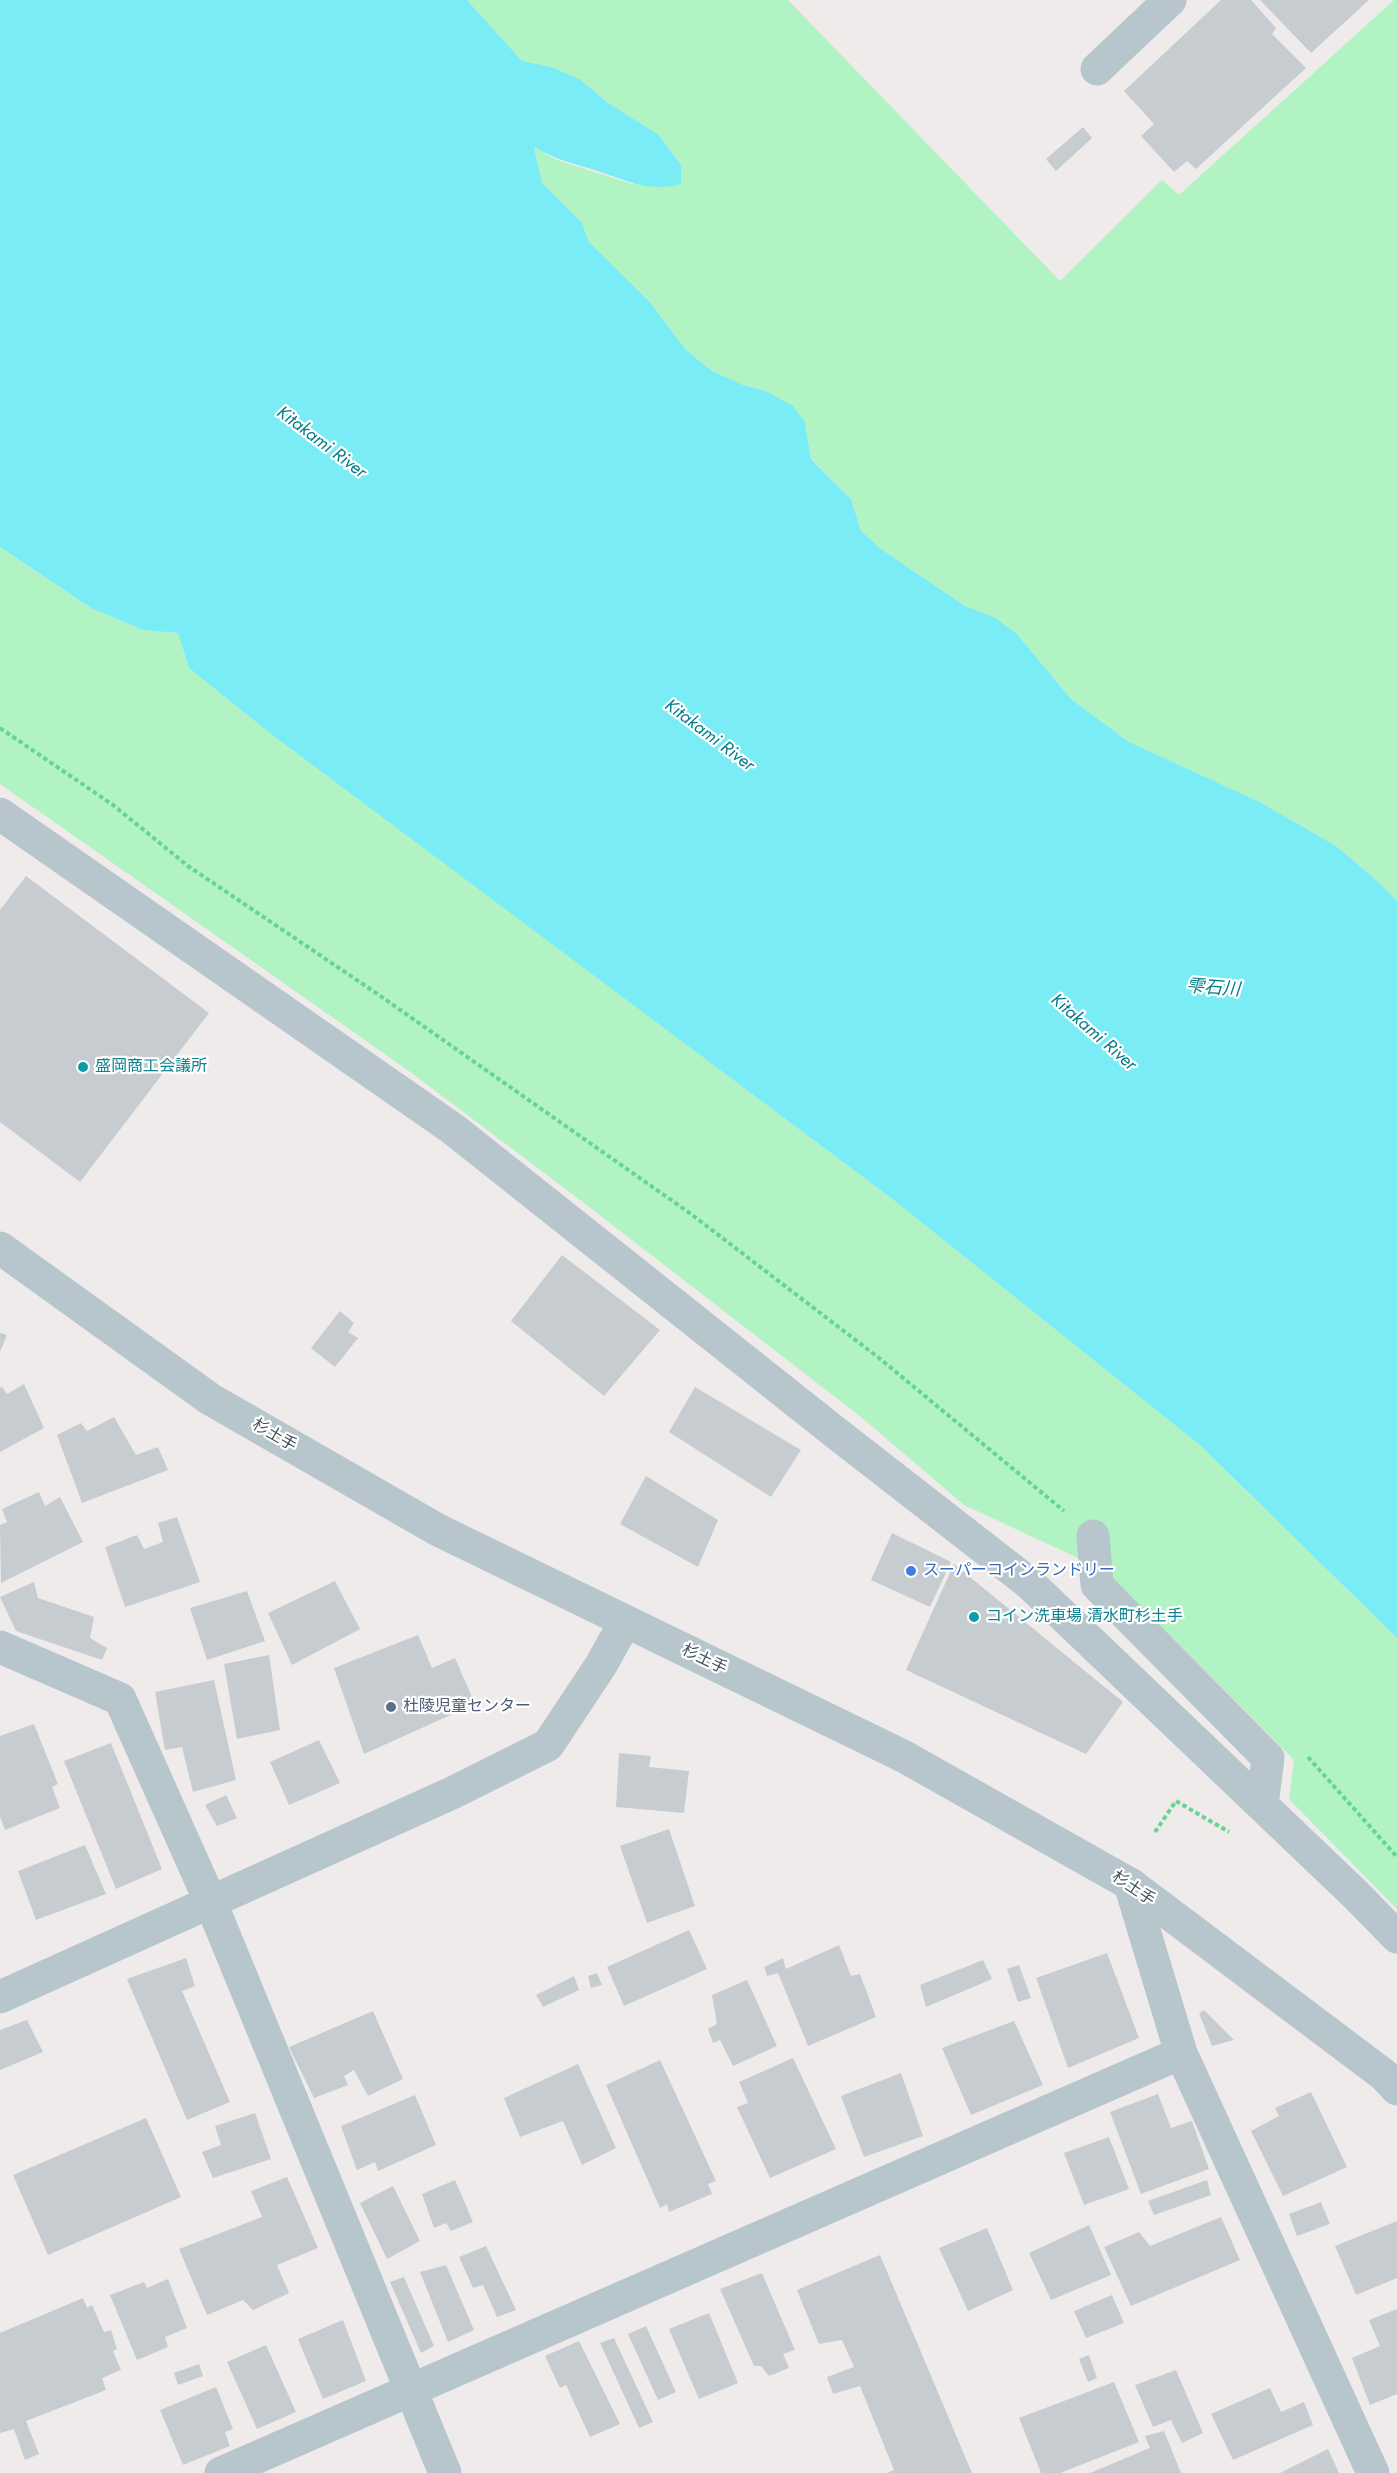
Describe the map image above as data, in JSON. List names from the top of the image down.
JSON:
{
  "streets": {
    "street": ["杉土手"]
  },
  "water": ["Kitakami River", "雫石川"],
  "places": [
    "盛岡商工会議所",
    "スーパーコインランドリー",
    "コイン洗車場 清水町杉土手",
    "杜陵児童センター"
  ]
}
